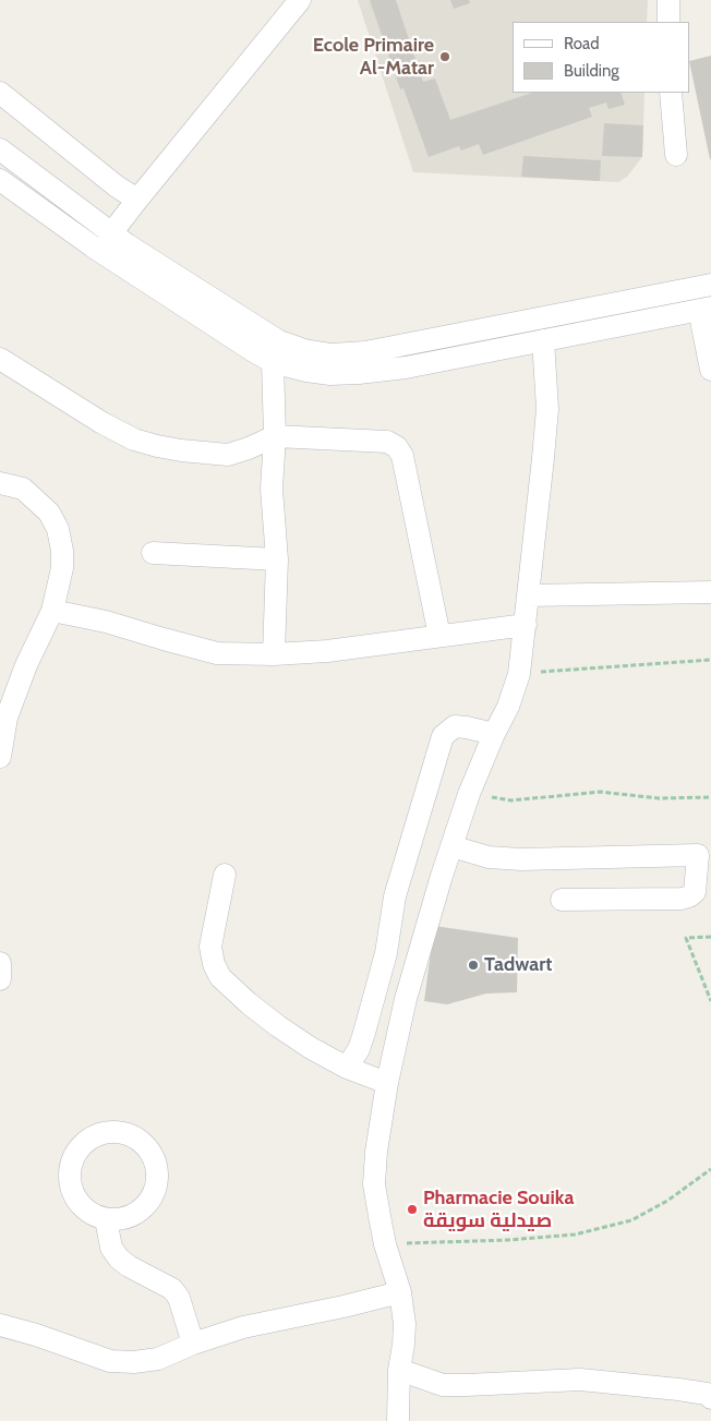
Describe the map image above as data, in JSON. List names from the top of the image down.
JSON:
{
  "places": ["Ecole Primaire Al-Matar", "Tadwart", "Pharmacie Souika صيدلية سويقة"],
  "legend": ["Road", "Building"]
}
